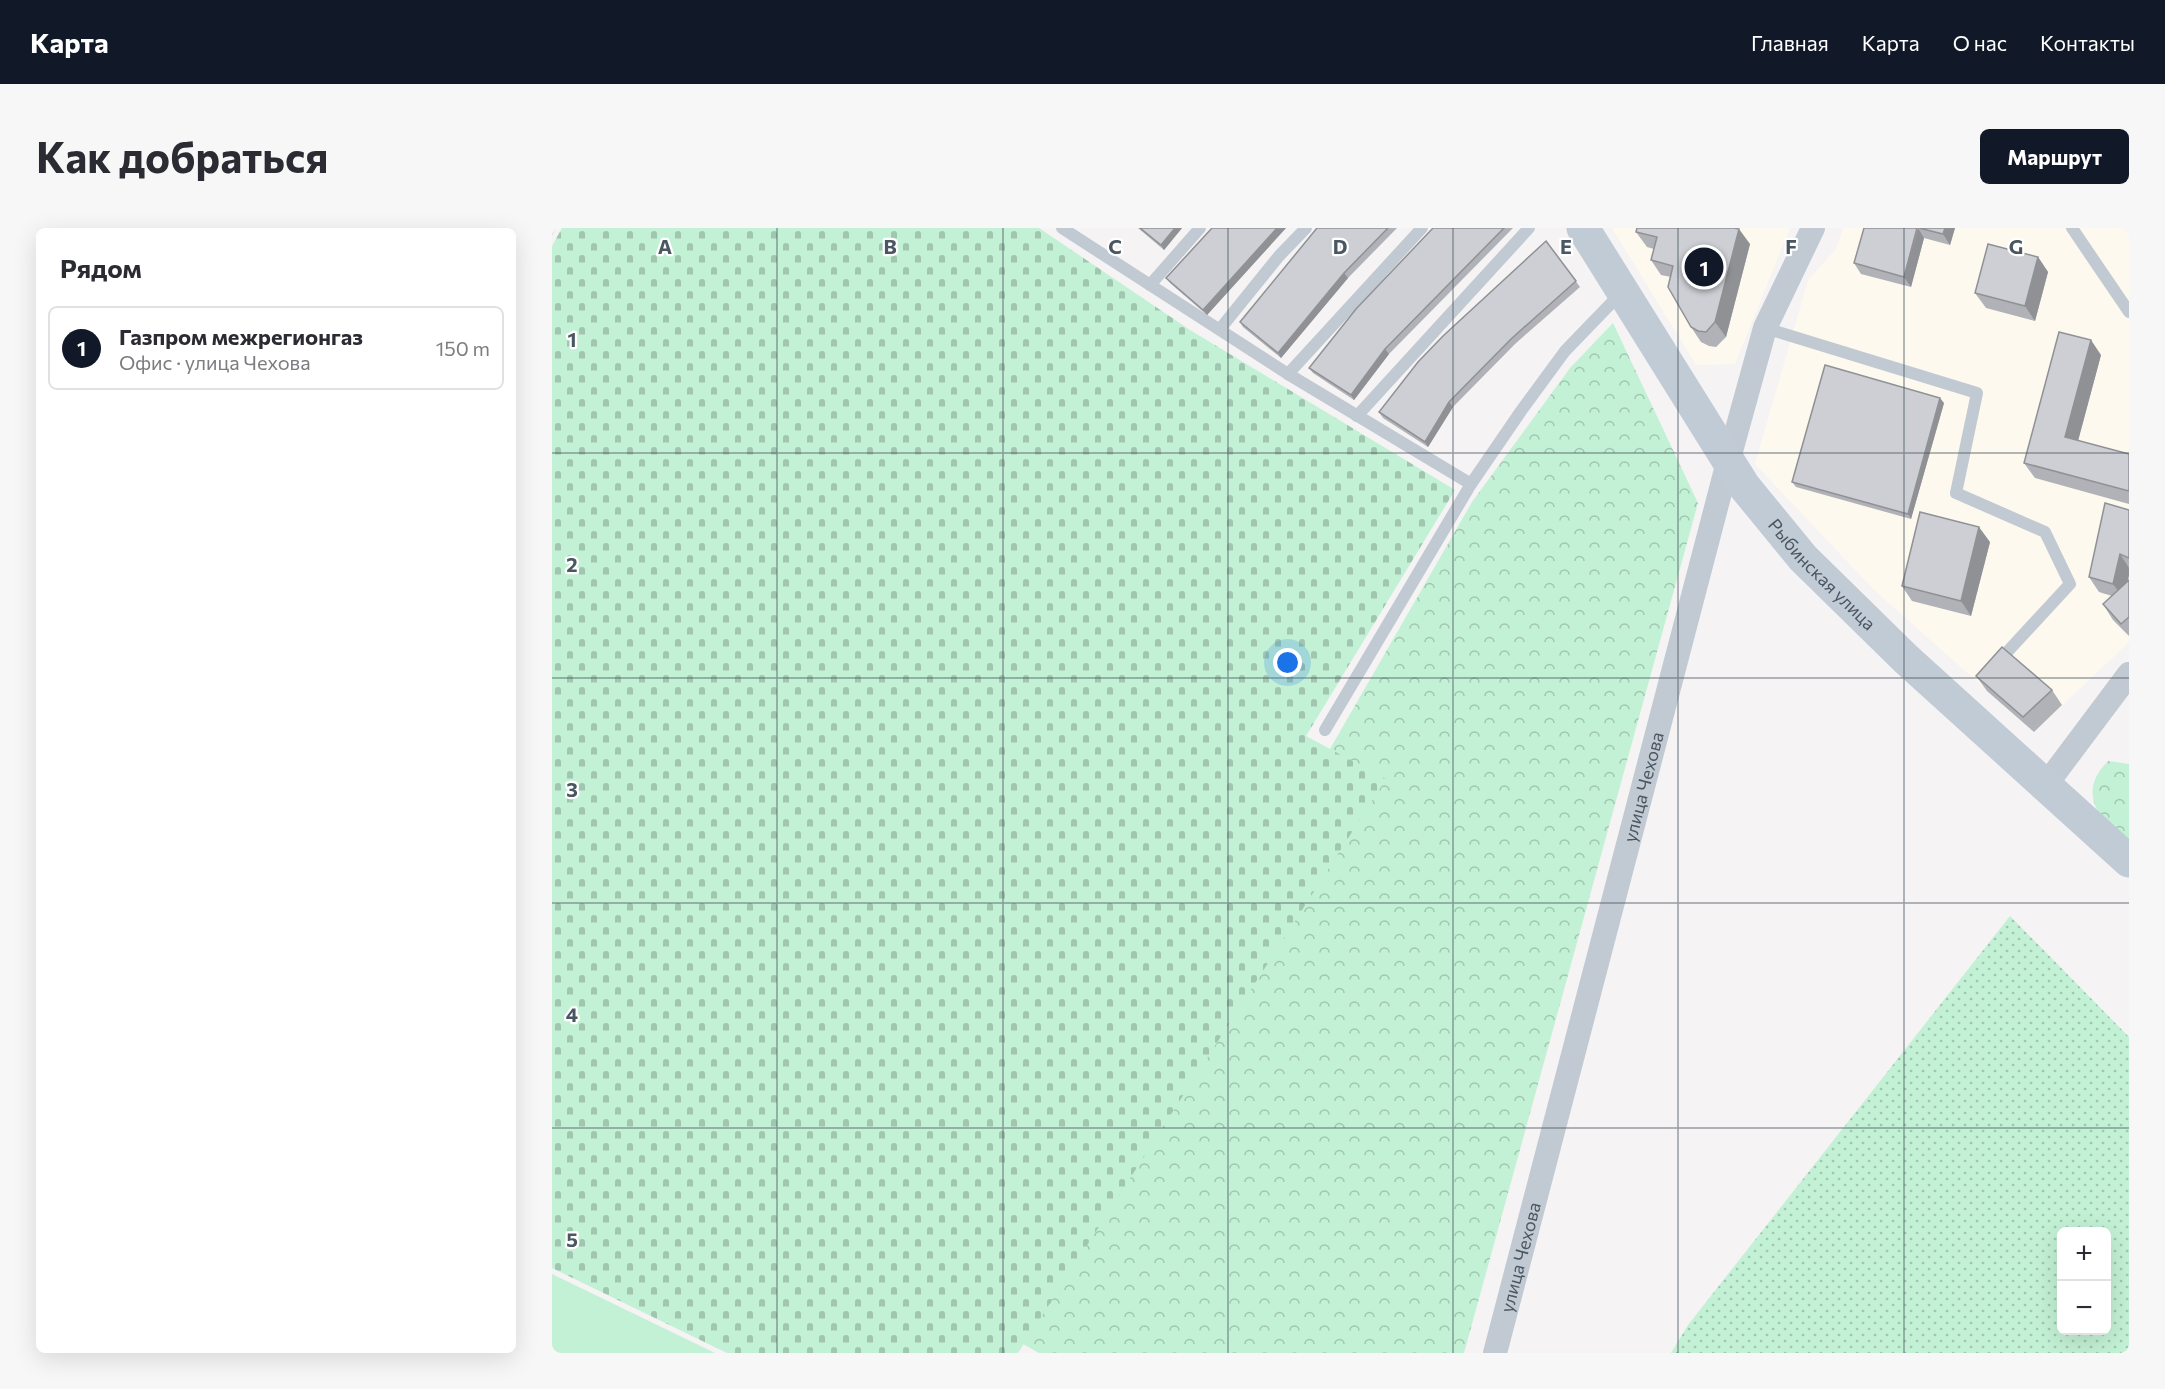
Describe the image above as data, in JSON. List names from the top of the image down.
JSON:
{
  "streets": {
    "main road": ["Рыбинская улица"],
    "street": ["улица Чехова"]
  },
  "crossings": [
    ["Рыбинская улица", "улица Чехова"]
  ],
  "page": {
    "header": "Карта",
    "nav": [
      "Главная",
      "Карта",
      "О нас",
      "Контакты"
    ],
    "buttons": "Маршрут",
    "title": "Как добраться",
    "heading": "Рядом",
    "pins": "1",
    "list": [
      {
        "mark": "1",
        "name": "Газпром межрегионгаз",
        "note": "Офис · улица Чехова",
        "value": "150 m"
      }
    ],
    "map_buttons": ["+", "−"]
  },
  "grid": {
    "columns": [
      "A",
      "B",
      "C",
      "D",
      "E",
      "F",
      "G"
    ],
    "rows": [
      "1",
      "2",
      "3",
      "4",
      "5"
    ]
  }
}
